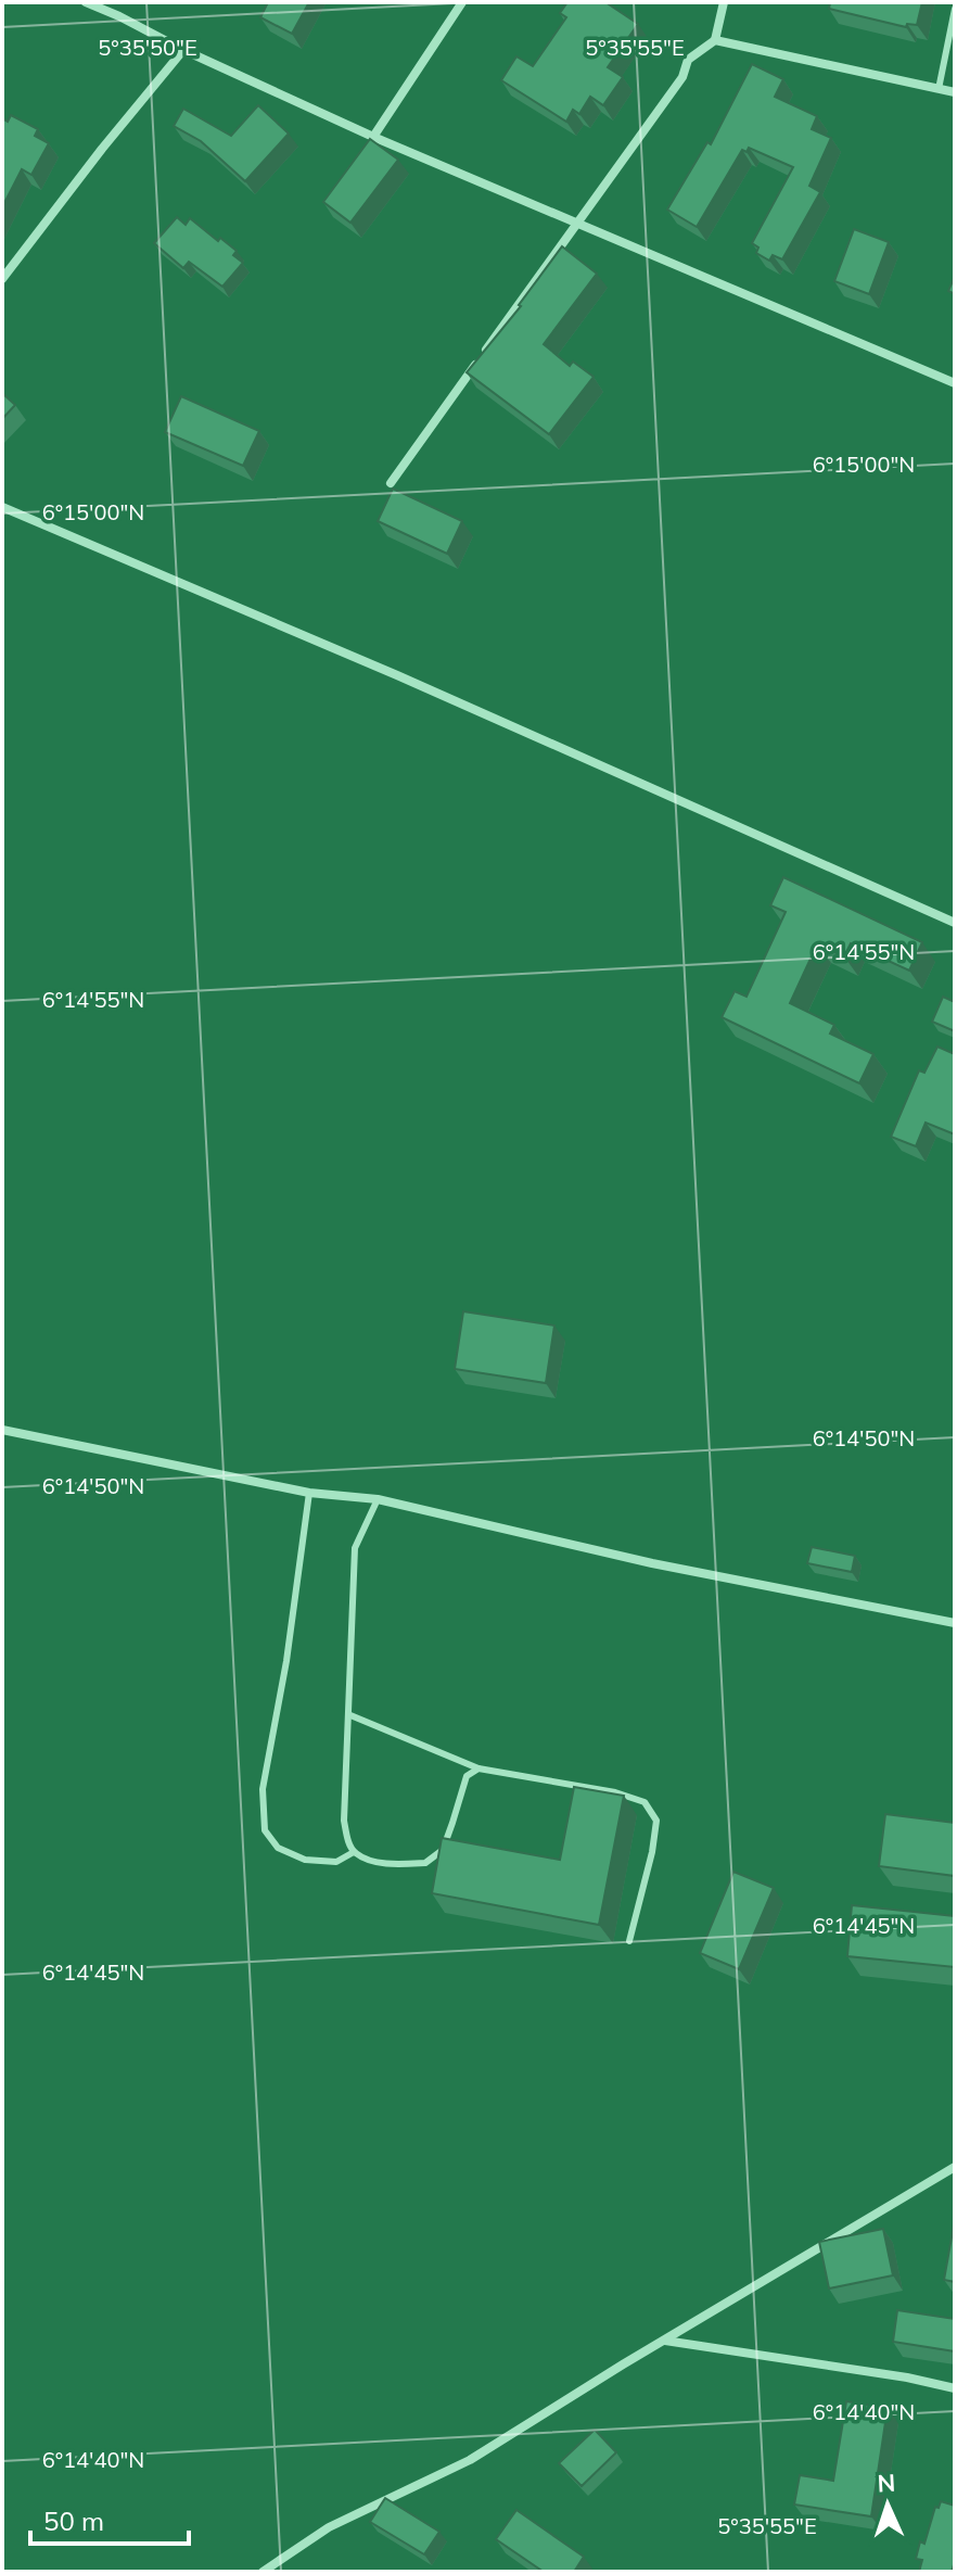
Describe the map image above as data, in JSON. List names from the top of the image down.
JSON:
{
  "scale_bar": "50 m",
  "north": "top",
  "coordinates": [
    "5°35'50\"E",
    "5°35'55\"E",
    "6°15'00\"N",
    "6°14'55\"N",
    "6°14'50\"N",
    "6°14'45\"N",
    "6°14'40\"N"
  ]
}
